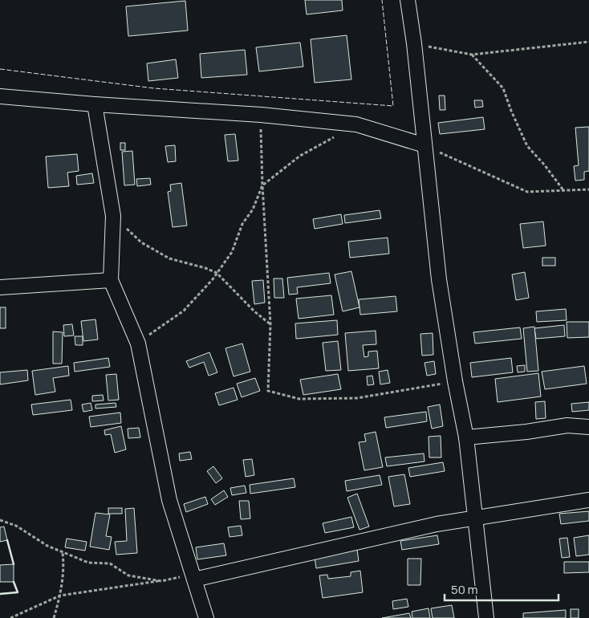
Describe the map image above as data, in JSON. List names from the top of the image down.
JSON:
{
  "scale_bar": "50 m"
}
